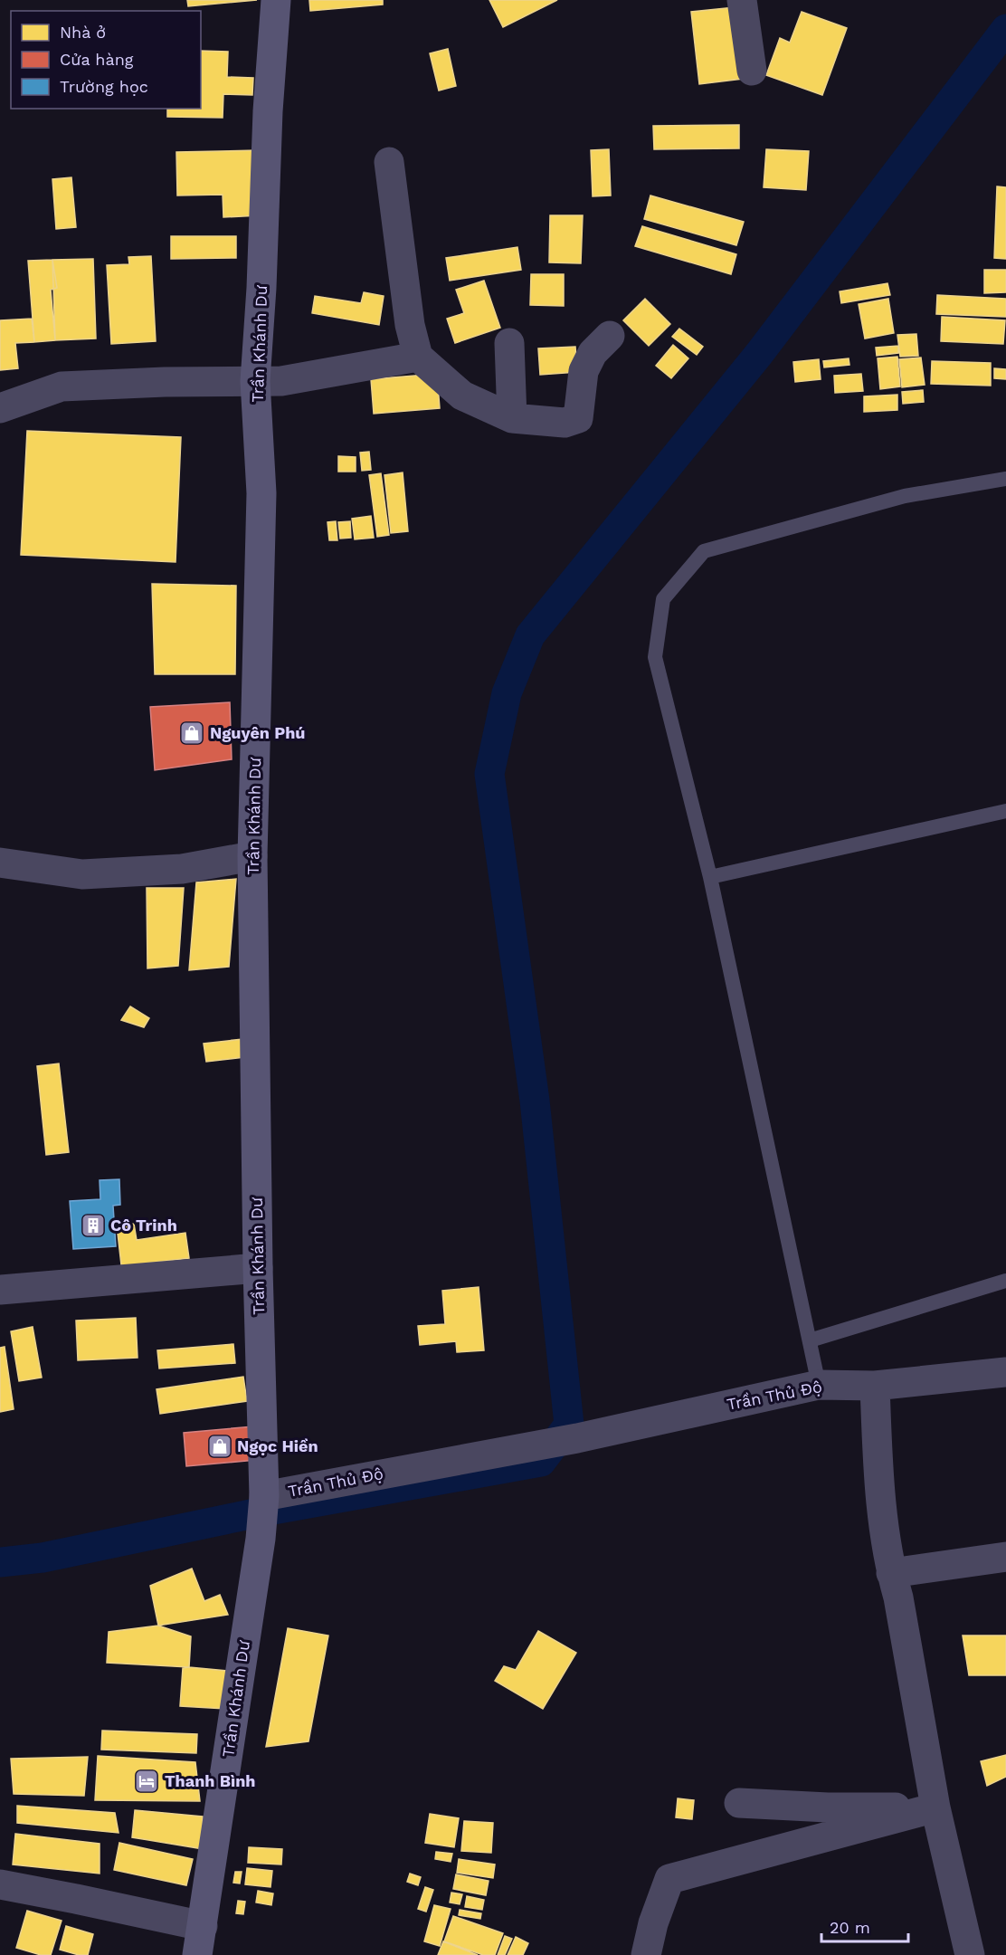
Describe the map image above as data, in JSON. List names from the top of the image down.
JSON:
{
  "streets": {
    "street": ["Trần Khánh Dư", "Trần Thủ Độ"]
  },
  "crossings": [
    ["Trần Khánh Dư", "Trần Thủ Độ"]
  ],
  "places": {
    "shop": ["Nguyên Phú", "Ngọc Hiền"],
    "building": ["Cô Trinh"],
    "hotel": ["Thanh Bình"]
  },
  "legend": ["Nhà ở", "Cửa hàng", "Trường học"],
  "scale_bar": "20 m"
}
